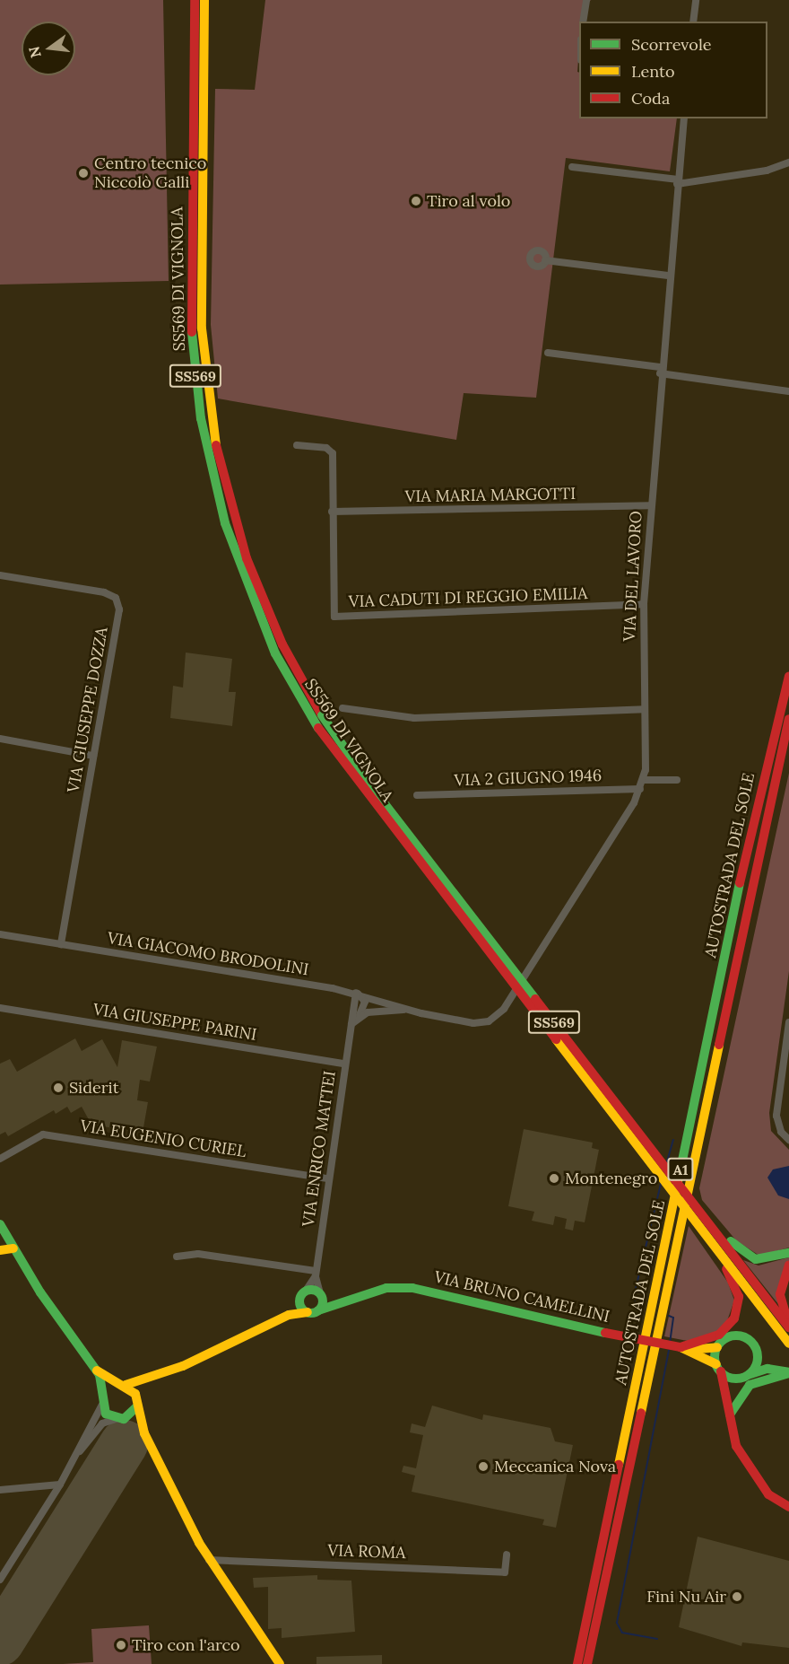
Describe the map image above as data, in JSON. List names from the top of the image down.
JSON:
{
  "streets": {
    "main road": [
      "SS569 DI VIGNOLA",
      "SS569",
      "AUTOSTRADA DEL SOLE",
      "A1",
      "VIA BRUNO CAMELLINI"
    ],
    "street": [
      "VIA MARIA MARGOTTI",
      "VIA DEL LAVORO",
      "VIA CADUTI DI REGGIO EMILIA",
      "VIA GIUSEPPE DOZZA",
      "VIA 2 GIUGNO 1946",
      "VIA GIACOMO BRODOLINI",
      "VIA GIUSEPPE PARINI",
      "VIA EUGENIO CURIEL",
      "VIA ENRICO MATTEI",
      "VIA ROMA"
    ]
  },
  "crossings": [
    ["VIA MARIA MARGOTTI", "VIA DEL LAVORO"],
    ["VIA MARIA MARGOTTI", "VIA CADUTI DI REGGIO EMILIA"],
    ["VIA DEL LAVORO", "VIA CADUTI DI REGGIO EMILIA"],
    ["VIA DEL LAVORO", "VIA 2 GIUGNO 1946"],
    ["VIA DEL LAVORO", "VIA GIACOMO BRODOLINI"],
    ["VIA GIUSEPPE DOZZA", "VIA GIACOMO BRODOLINI"],
    ["VIA GIACOMO BRODOLINI", "VIA ENRICO MATTEI"],
    ["VIA GIUSEPPE PARINI", "VIA ENRICO MATTEI"],
    ["VIA EUGENIO CURIEL", "VIA ENRICO MATTEI"]
  ],
  "places": [
    "Centro tecnico Niccolò Galli",
    "Tiro al volo",
    "Siderit",
    "Montenegro",
    "Meccanica Nova",
    "Fini Nu Air",
    "Tiro con l'arco"
  ],
  "legend": ["Scorrevole", "Lento", "Coda"],
  "north": "left"
}
